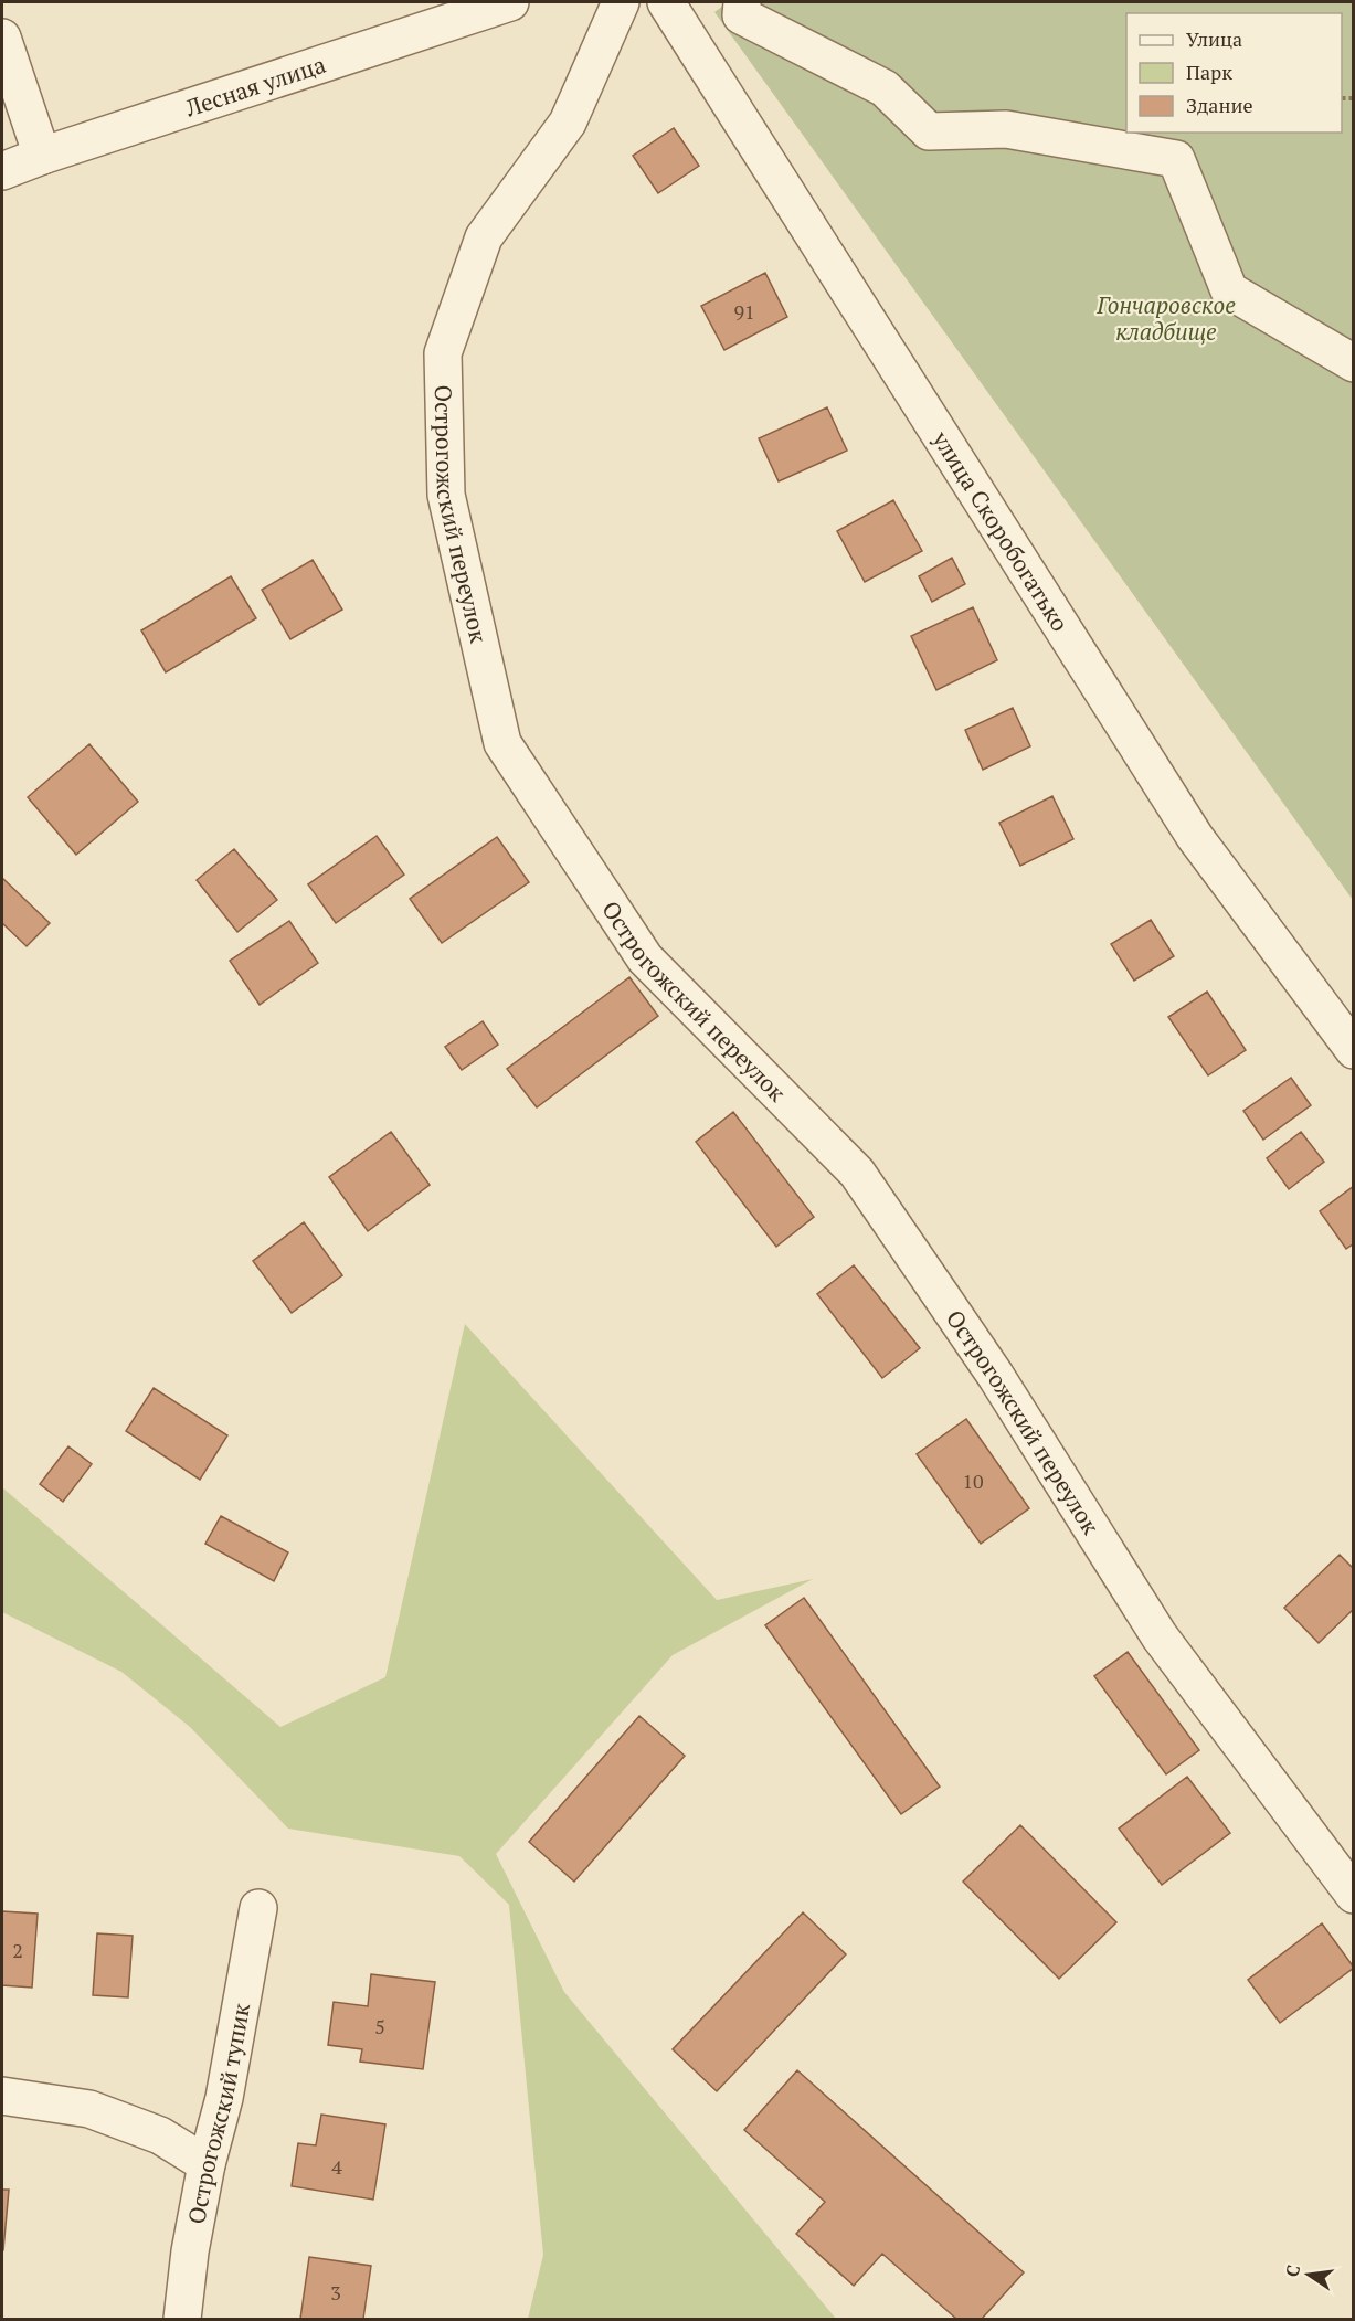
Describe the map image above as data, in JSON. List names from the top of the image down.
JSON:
{
  "streets": {
    "street": [
      "Лесная улица",
      "Острогожский переулок",
      "улица Скоробогатько",
      "Острогожский тупик"
    ]
  },
  "parks": ["Гончаровское кладбище"],
  "house_numbers": [
    "91",
    "10",
    "2",
    "5",
    "4",
    "3"
  ],
  "legend": ["Улица", "Парк", "Здание"],
  "north": "left"
}
